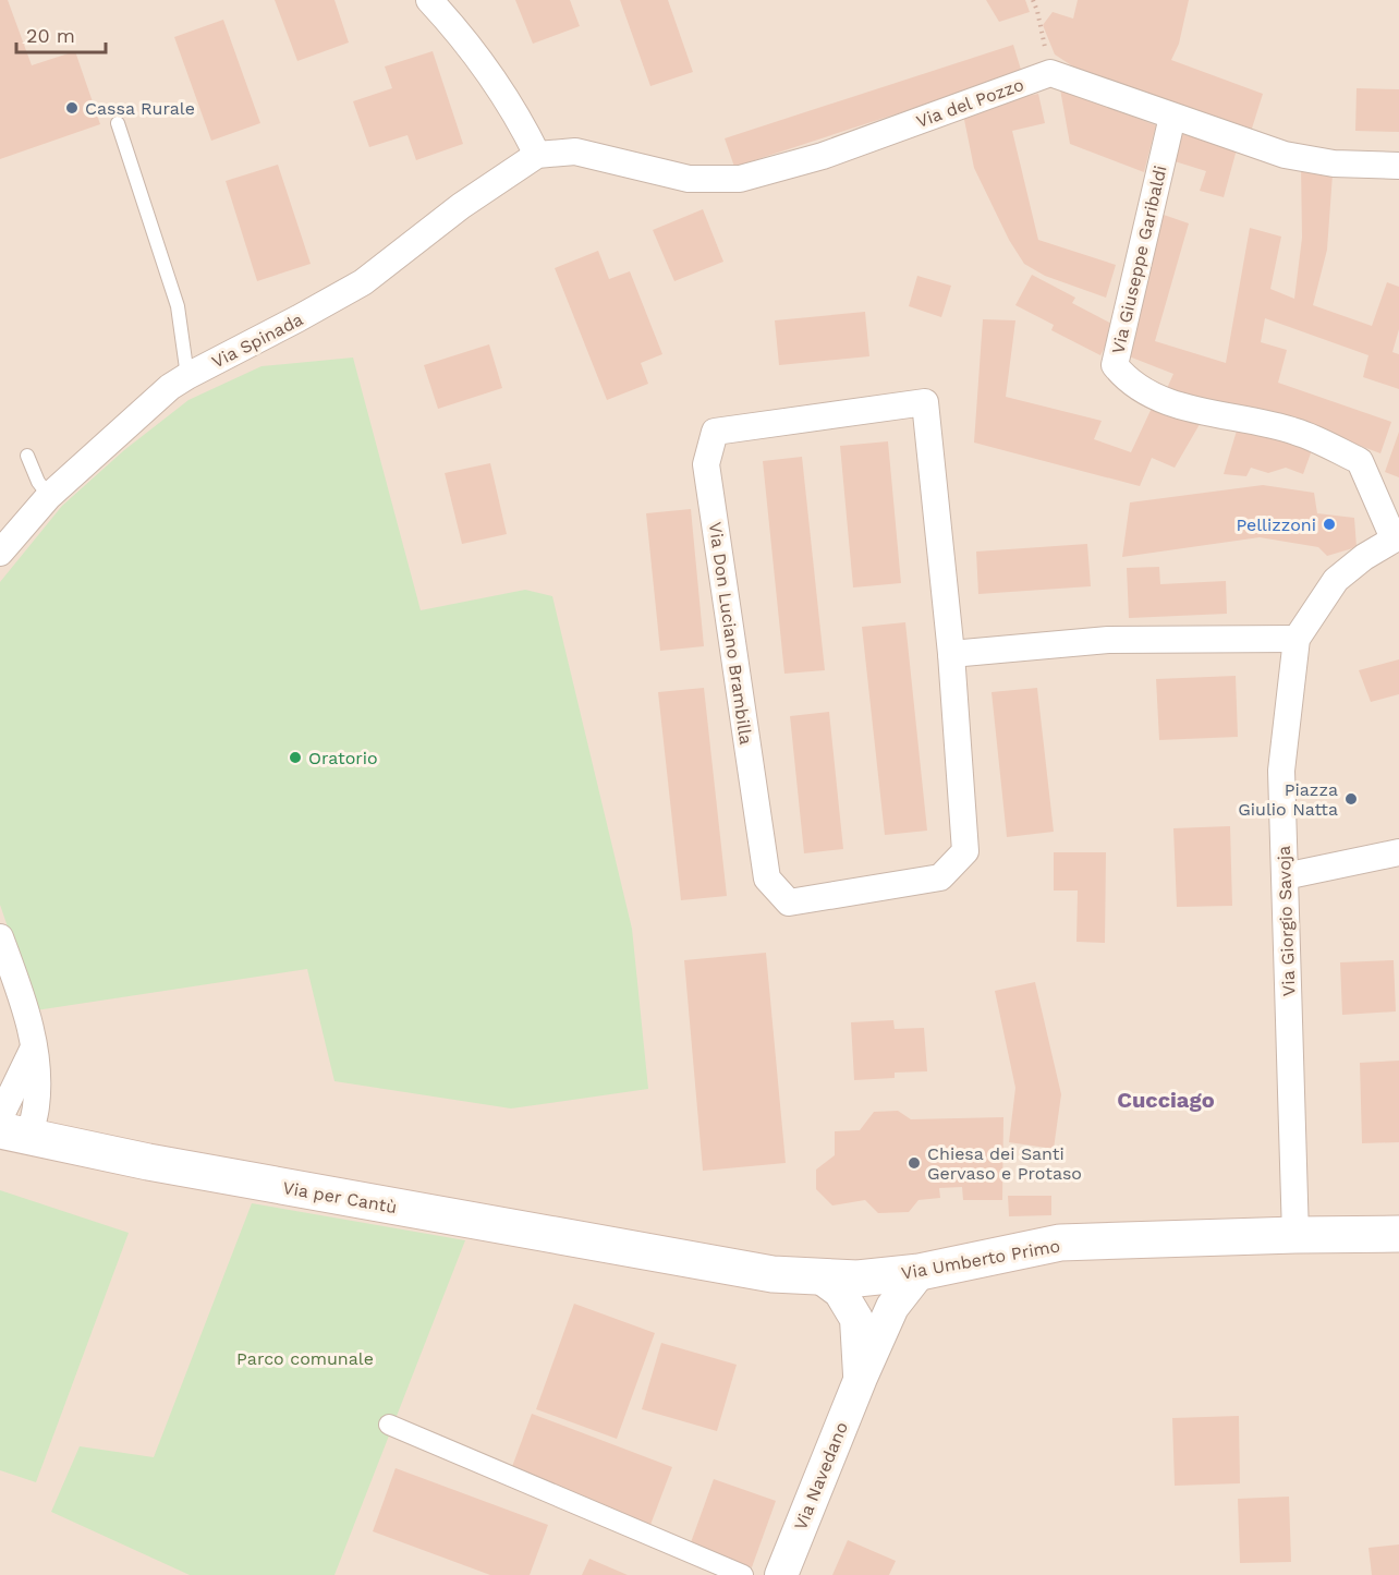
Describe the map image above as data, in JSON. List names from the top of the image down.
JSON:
{
  "streets": {
    "main road": ["Via per Cantù", "Via Umberto Primo"],
    "street": [
      "Via del Pozzo",
      "Via Giuseppe Garibaldi",
      "Via Spinada",
      "Via Don Luciano Brambilla",
      "Via Giorgio Savoja",
      "Via Navedano"
    ]
  },
  "crossings": [
    ["Via del Pozzo", "Via Spinada"],
    ["Via Giuseppe Garibaldi", "Via Giorgio Savoja"],
    ["Via Giorgio Savoja", "Via Umberto Primo"],
    ["Via per Cantù", "Via Umberto Primo"],
    ["Via Umberto Primo", "Via Navedano"]
  ],
  "districts": ["Cucciago"],
  "parks": ["Parco comunale"],
  "places": [
    "Cassa Rurale",
    "Pellizzoni",
    "Oratorio",
    "Piazza Giulio Natta",
    "Chiesa dei Santi Gervaso e Protaso"
  ],
  "scale_bar": "20 m"
}
